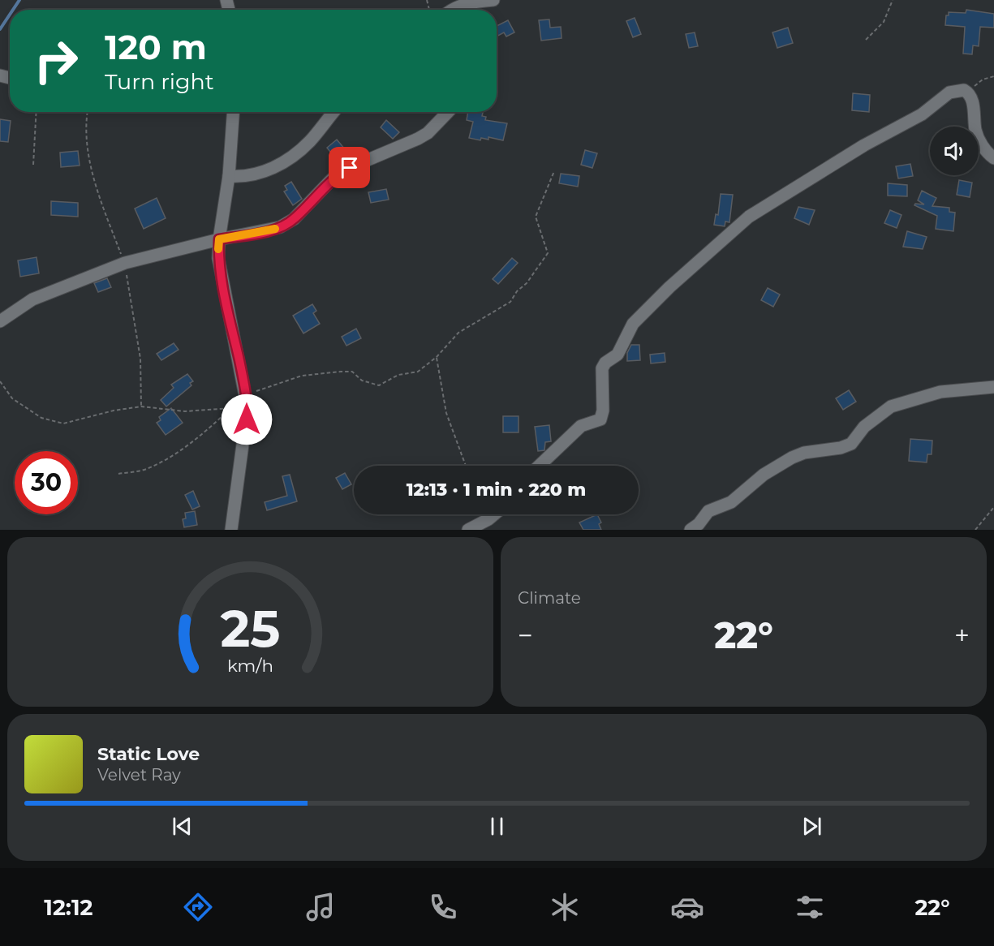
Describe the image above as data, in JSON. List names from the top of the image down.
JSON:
{
  "page": {
    "turn": ["120 m", "Turn right"],
    "limit": "30",
    "trip": "12:13 · 1 min · 220 m",
    "tile": "Climate",
    "heat": ["−", "22°", "+"],
    "song": ["Static Love", "Velvet Ray"],
    "tabs": ["12:12", "22°"],
    "gauge": ["25", "km/h"]
  }
}
